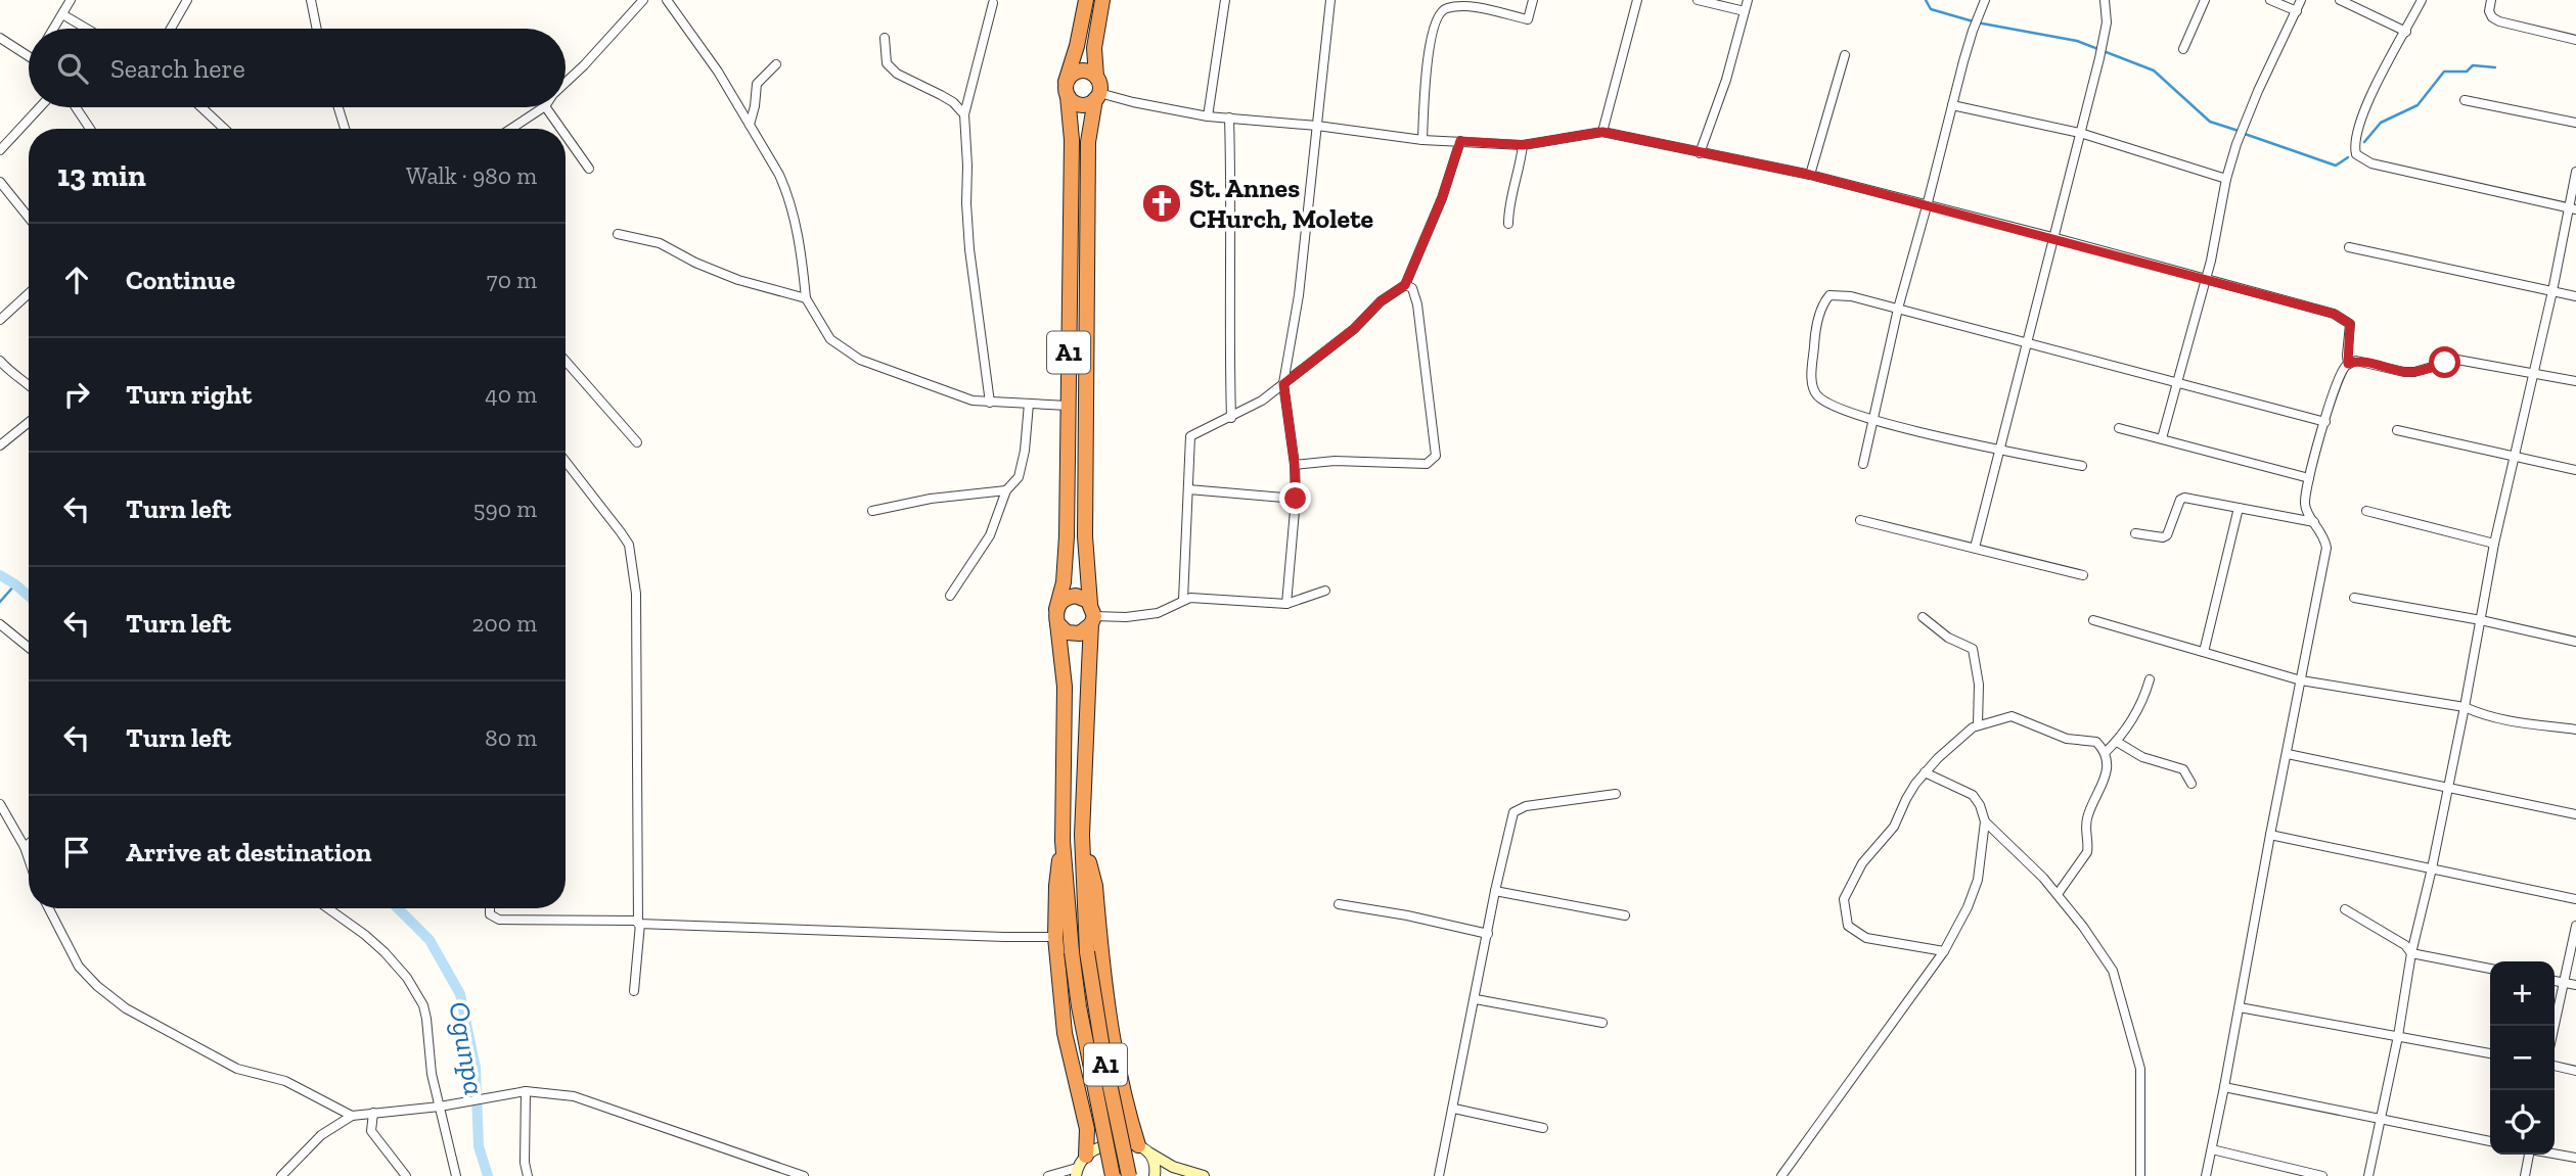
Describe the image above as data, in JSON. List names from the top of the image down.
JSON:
{
  "streets": {
    "highway": ["A1"]
  },
  "water": ["Ogunpa"],
  "places": {
    "church": ["St. Annes CHurch, Molete"]
  },
  "page": {
    "search": "Search here",
    "heading": ["13 min", "Walk · 980 m"],
    "list": [
      ["Continue", "70 m"],
      ["Turn right", "40 m"],
      ["Turn left", "590 m"],
      ["Turn left", "200 m"],
      ["Turn left", "80 m"],
      "Arrive at destination"
    ],
    "map_buttons": ["+", "−"]
  }
}
